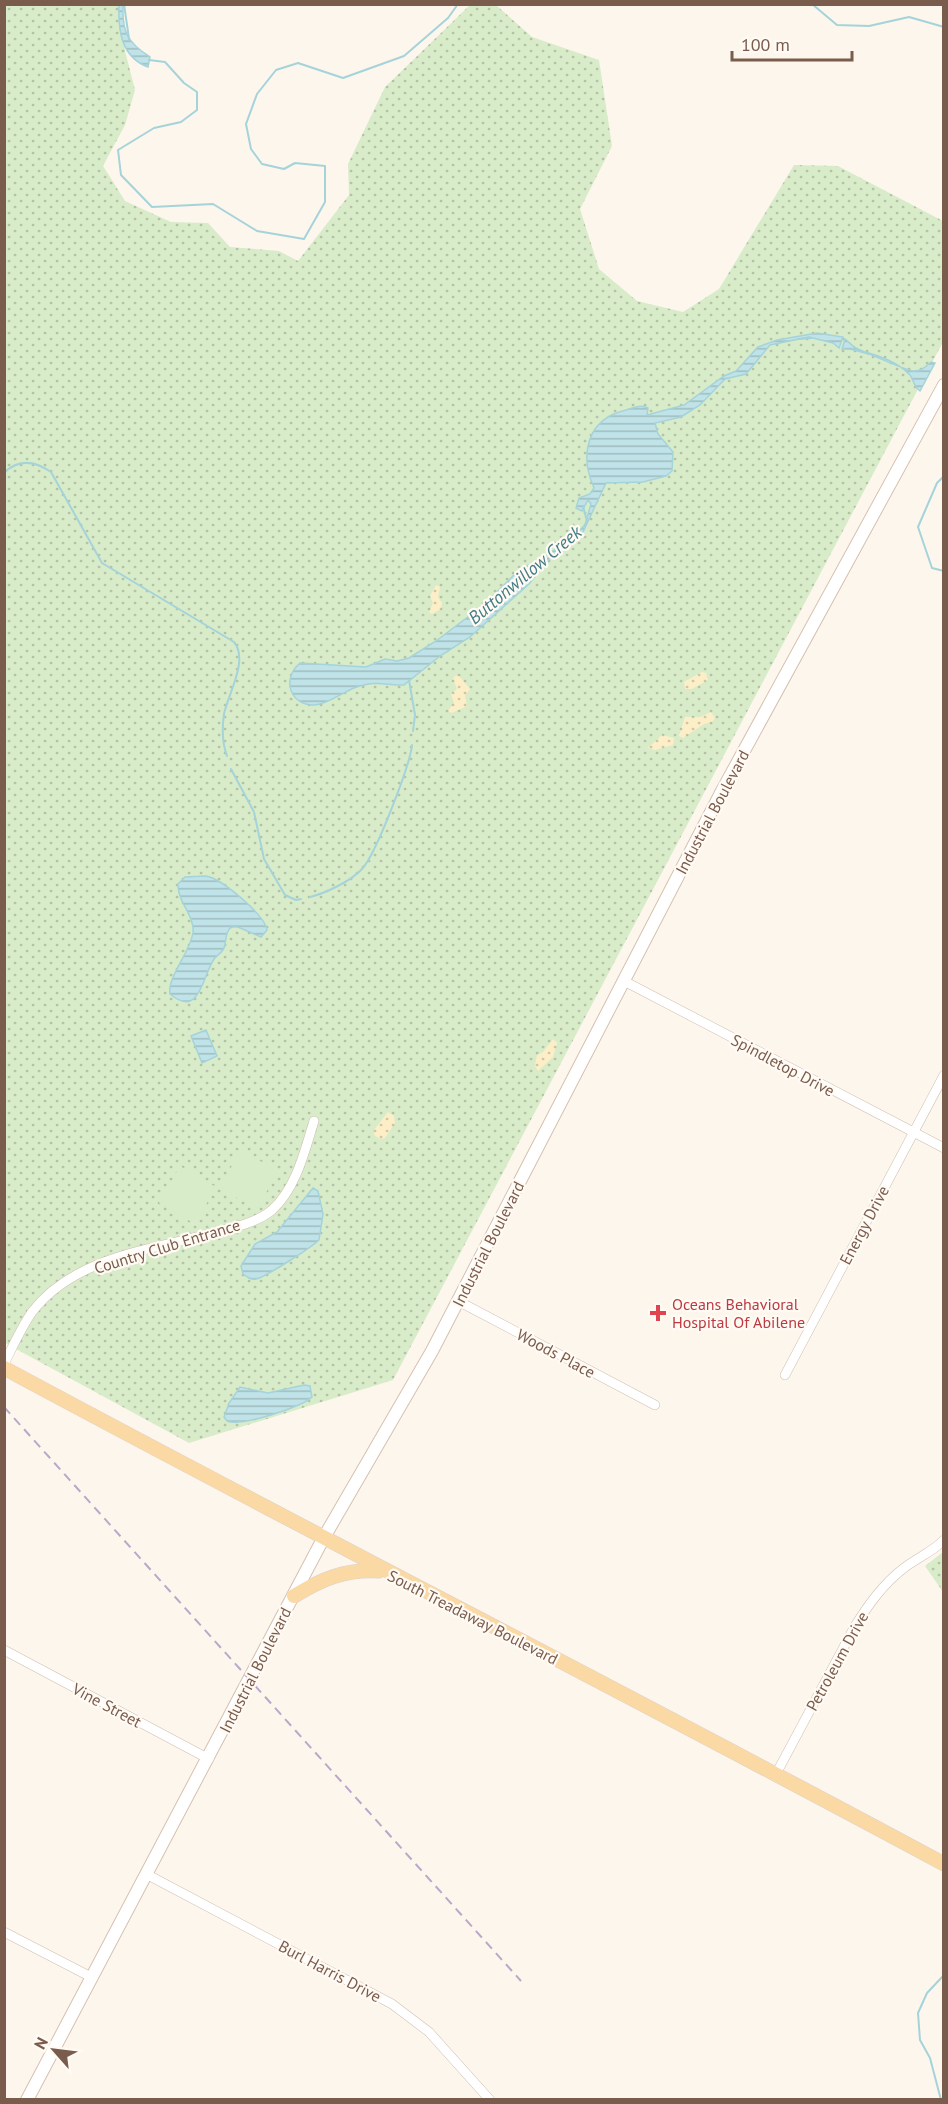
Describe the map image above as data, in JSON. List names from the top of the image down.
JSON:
{
  "streets": {
    "main road": ["Industrial Boulevard", "South Treadaway Boulevard"],
    "street": [
      "Spindletop Drive",
      "Energy Drive",
      "Country Club Entrance",
      "Woods Place",
      "Petroleum Drive",
      "Vine Street",
      "Burl Harris Drive"
    ]
  },
  "crossings": [
    ["Industrial Boulevard", "Spindletop Drive"],
    ["Industrial Boulevard", "Woods Place"],
    ["Industrial Boulevard", "South Treadaway Boulevard"],
    ["Industrial Boulevard", "Vine Street"],
    ["Industrial Boulevard", "Burl Harris Drive"],
    ["Spindletop Drive", "Energy Drive"],
    ["Country Club Entrance", "South Treadaway Boulevard"],
    ["South Treadaway Boulevard", "Petroleum Drive"]
  ],
  "water": ["Buttonwillow Creek"],
  "places": {
    "health": ["Oceans Behavioral Hospital Of Abilene"]
  },
  "scale_bar": "100 m",
  "north": "top left"
}
